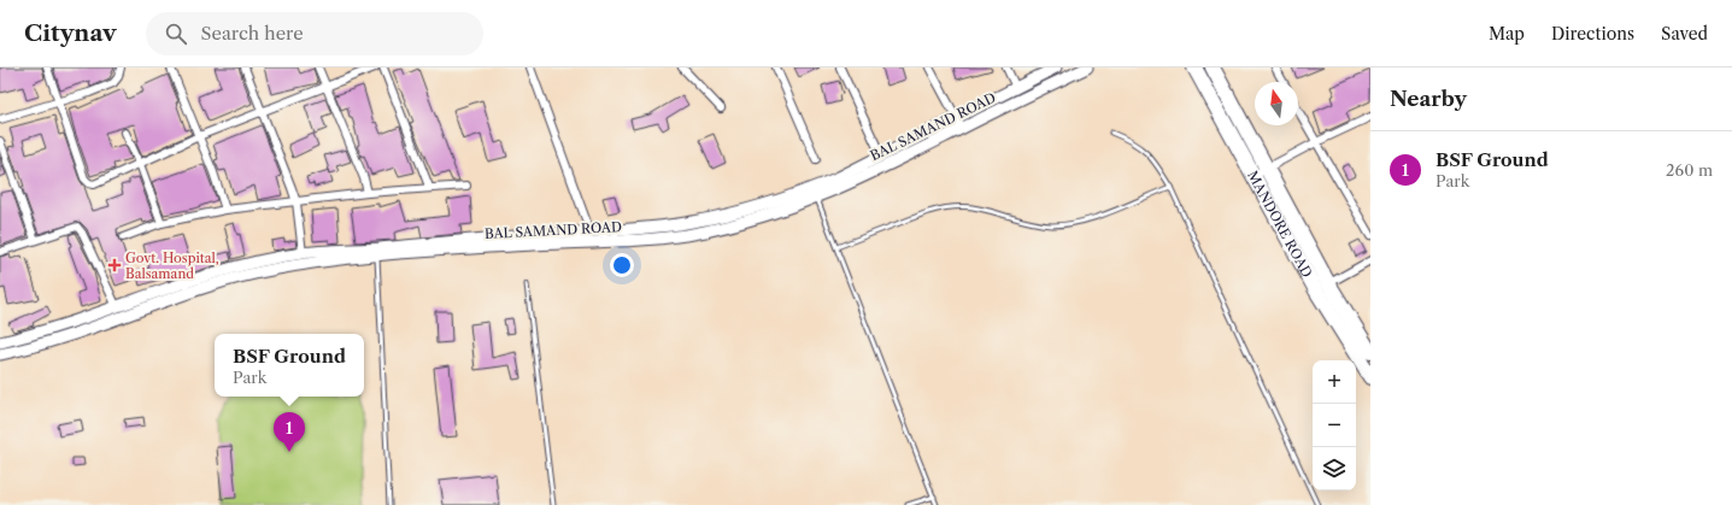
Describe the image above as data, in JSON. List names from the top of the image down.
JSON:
{
  "streets": {
    "highway": ["MANDORE ROAD"],
    "main road": ["BAL SAMAND ROAD"]
  },
  "places": {
    "health": ["Govt. Hospital, Balsamand"]
  },
  "north": "top",
  "page": {
    "header": "Citynav",
    "search": "Search here",
    "nav": ["Map", "Directions", "Saved"],
    "heading": "Nearby",
    "list": [
      {
        "mark": "1",
        "name": "BSF Ground",
        "note": "Park",
        "value": "260 m"
      }
    ],
    "popup": ["BSF Ground", "Park"],
    "map_buttons": ["+", "−"],
    "pins": "1"
  }
}
